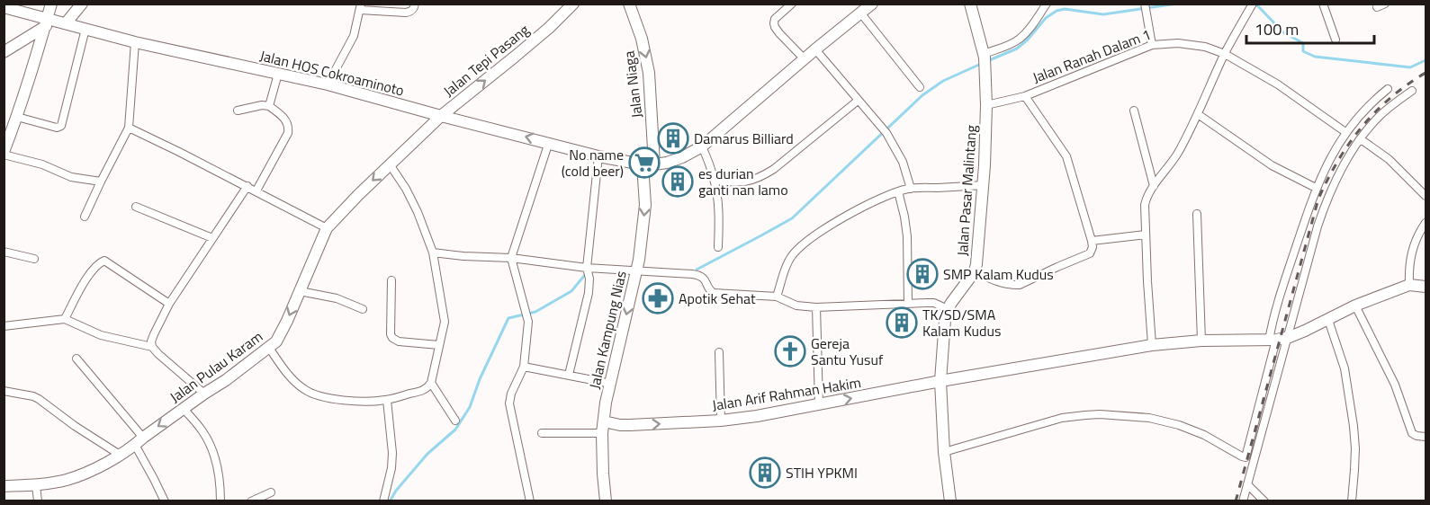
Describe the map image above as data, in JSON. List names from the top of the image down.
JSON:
{
  "streets": {
    "main road": [
      "Jalan Tepi Pasang",
      "Jalan HOS Cokroaminoto",
      "Jalan Niaga",
      "Jalan Pasar Malintang",
      "Jalan Kampung Nias",
      "Jalan Pulau Karam",
      "Jalan Arif Rahman Hakim"
    ],
    "street": ["Jalan Ranah Dalam 1"]
  },
  "crossings": [
    ["Jalan Ranah Dalam 1", "Jalan Pasar Malintang"],
    ["Jalan Tepi Pasang", "Jalan HOS Cokroaminoto"],
    ["Jalan Tepi Pasang", "Jalan Pulau Karam"],
    ["Jalan HOS Cokroaminoto", "Jalan Niaga"],
    ["Jalan HOS Cokroaminoto", "Jalan Kampung Nias"],
    ["Jalan HOS Cokroaminoto", "Jalan Pulau Karam"],
    ["Jalan Niaga", "Jalan Kampung Nias"],
    ["Jalan Pasar Malintang", "Jalan Arif Rahman Hakim"],
    ["Jalan Kampung Nias", "Jalan Arif Rahman Hakim"]
  ],
  "one_way": [
    "Jalan Tepi Pasang",
    "Jalan Niaga",
    "Jalan Kampung Nias",
    "Jalan Arif Rahman Hakim"
  ],
  "places": {
    "building": [
      "Damarus Billiard",
      "es durian ganti nan lamo",
      "SMP Kalam Kudus",
      "TK/SD/SMA Kalam Kudus",
      "STIH YPKMI"
    ],
    "supermarket": ["No name (cold beer)"],
    "pharmacy": ["Apotik Sehat"],
    "church": ["Gereja Santu Yusuf"]
  },
  "scale_bar": "100 m"
}
